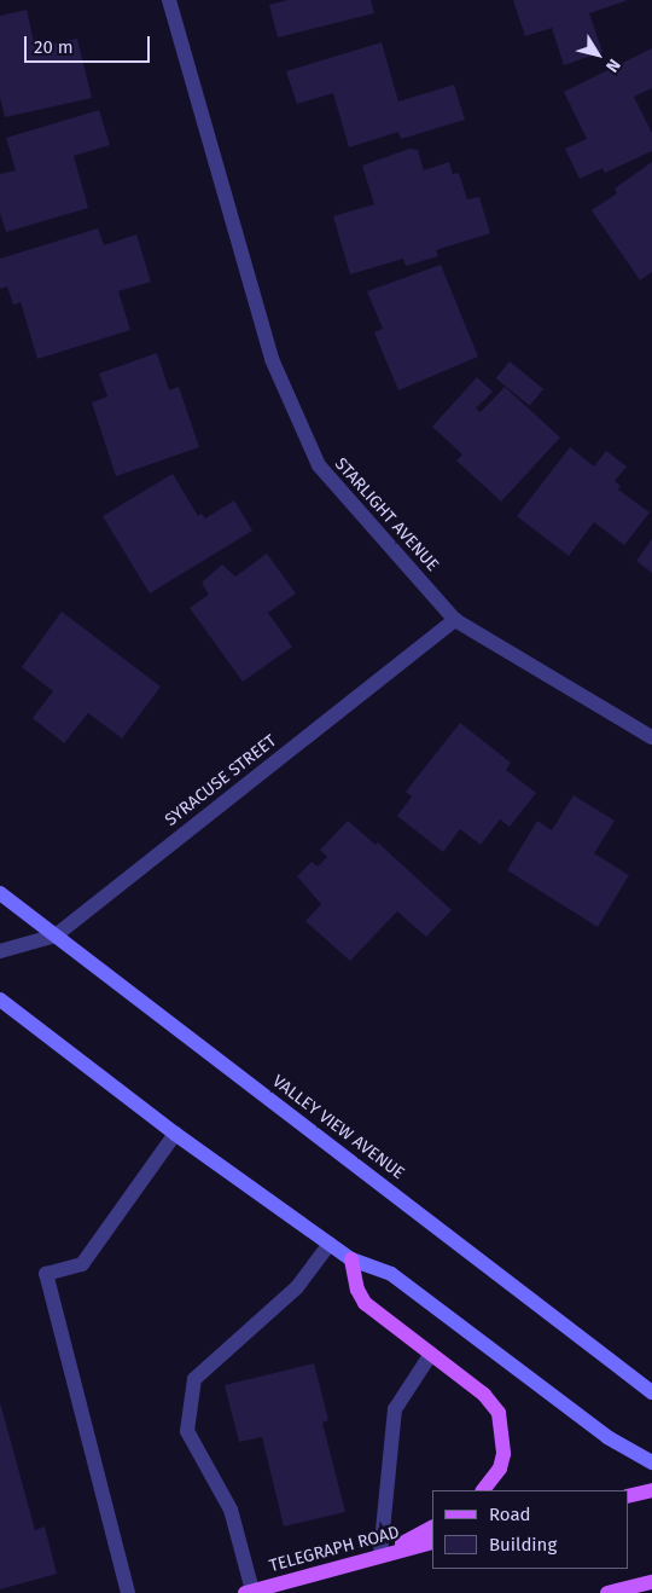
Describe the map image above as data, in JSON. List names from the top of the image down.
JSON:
{
  "streets": {
    "main road": ["VALLEY VIEW AVENUE", "TELEGRAPH ROAD"],
    "street": ["STARLIGHT AVENUE", "SYRACUSE STREET"]
  },
  "crossings": [
    ["STARLIGHT AVENUE", "SYRACUSE STREET"],
    ["SYRACUSE STREET", "VALLEY VIEW AVENUE"]
  ],
  "legend": ["Road", "Building"],
  "scale_bar": "20 m",
  "north": "bottom right"
}
